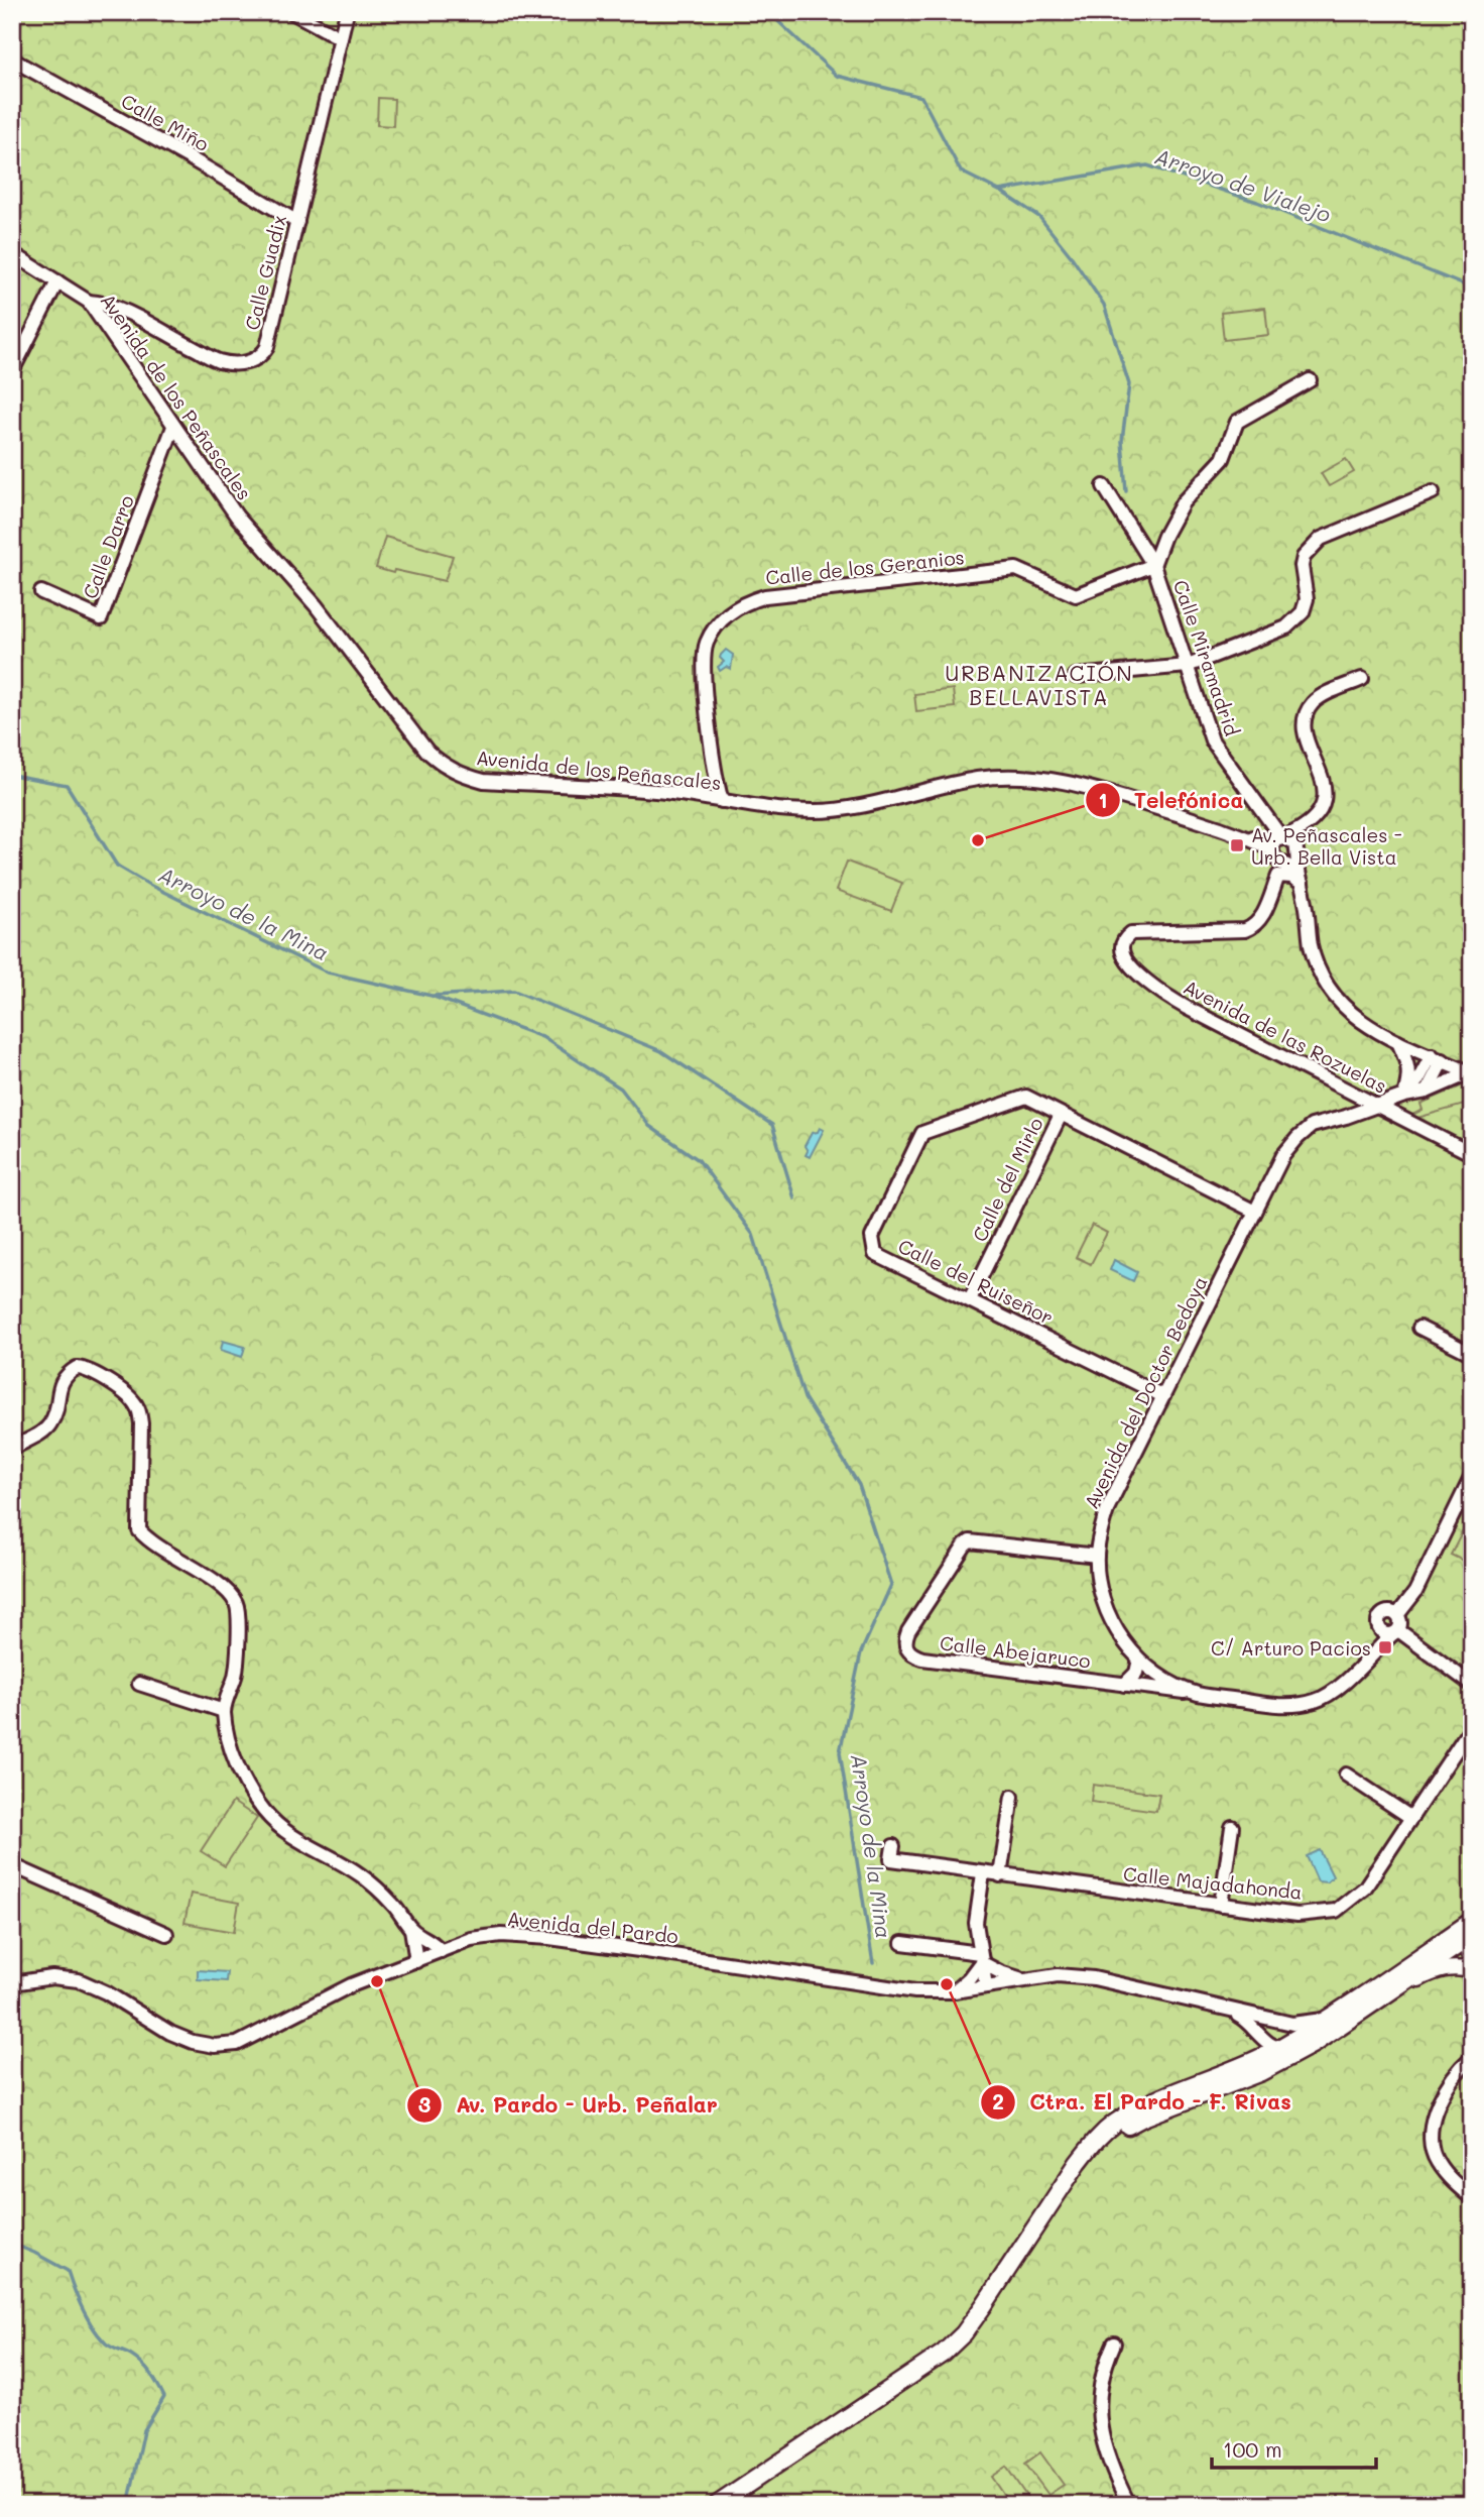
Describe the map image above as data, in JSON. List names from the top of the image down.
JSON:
{
  "streets": {
    "street": [
      "Calle Miño",
      "Calle Guadix",
      "Avenida de los Peñascales",
      "Calle Darro",
      "Calle de los Geranios",
      "Calle Miramadrid",
      "Avenida de las Rozuelas",
      "Calle del Mirlo",
      "Calle del Ruiseñor",
      "Avenida del Doctor Bedoya",
      "Calle Abejaruco",
      "Calle Majadahonda",
      "Avenida del Pardo"
    ]
  },
  "crossings": [
    ["Calle Miño", "Calle Guadix"],
    ["Calle Guadix", "Avenida de los Peñascales"],
    ["Avenida de los Peñascales", "Calle Darro"],
    ["Avenida de los Peñascales", "Calle de los Geranios"],
    ["Avenida de los Peñascales", "Calle Miramadrid"],
    ["Calle de los Geranios", "Calle Miramadrid"],
    ["Avenida de las Rozuelas", "Avenida del Doctor Bedoya"],
    ["Calle del Mirlo", "Calle del Ruiseñor"],
    ["Calle del Ruiseñor", "Avenida del Doctor Bedoya"],
    ["Avenida del Doctor Bedoya", "Calle Abejaruco"]
  ],
  "districts": ["URBANIZACIÓN BELLAVISTA"],
  "water": ["Arroyo de Vialejo", "Arroyo de la Mina"],
  "places": {
    "other": ["Telefónica", "Av. Pardo - Urb. Peñalar", "Ctra. El Pardo - F. Rivas"],
    "transit": ["Av. Peñascales - Urb. Bella Vista", "C/ Arturo Pacios"]
  },
  "scale_bar": "100 m"
}
